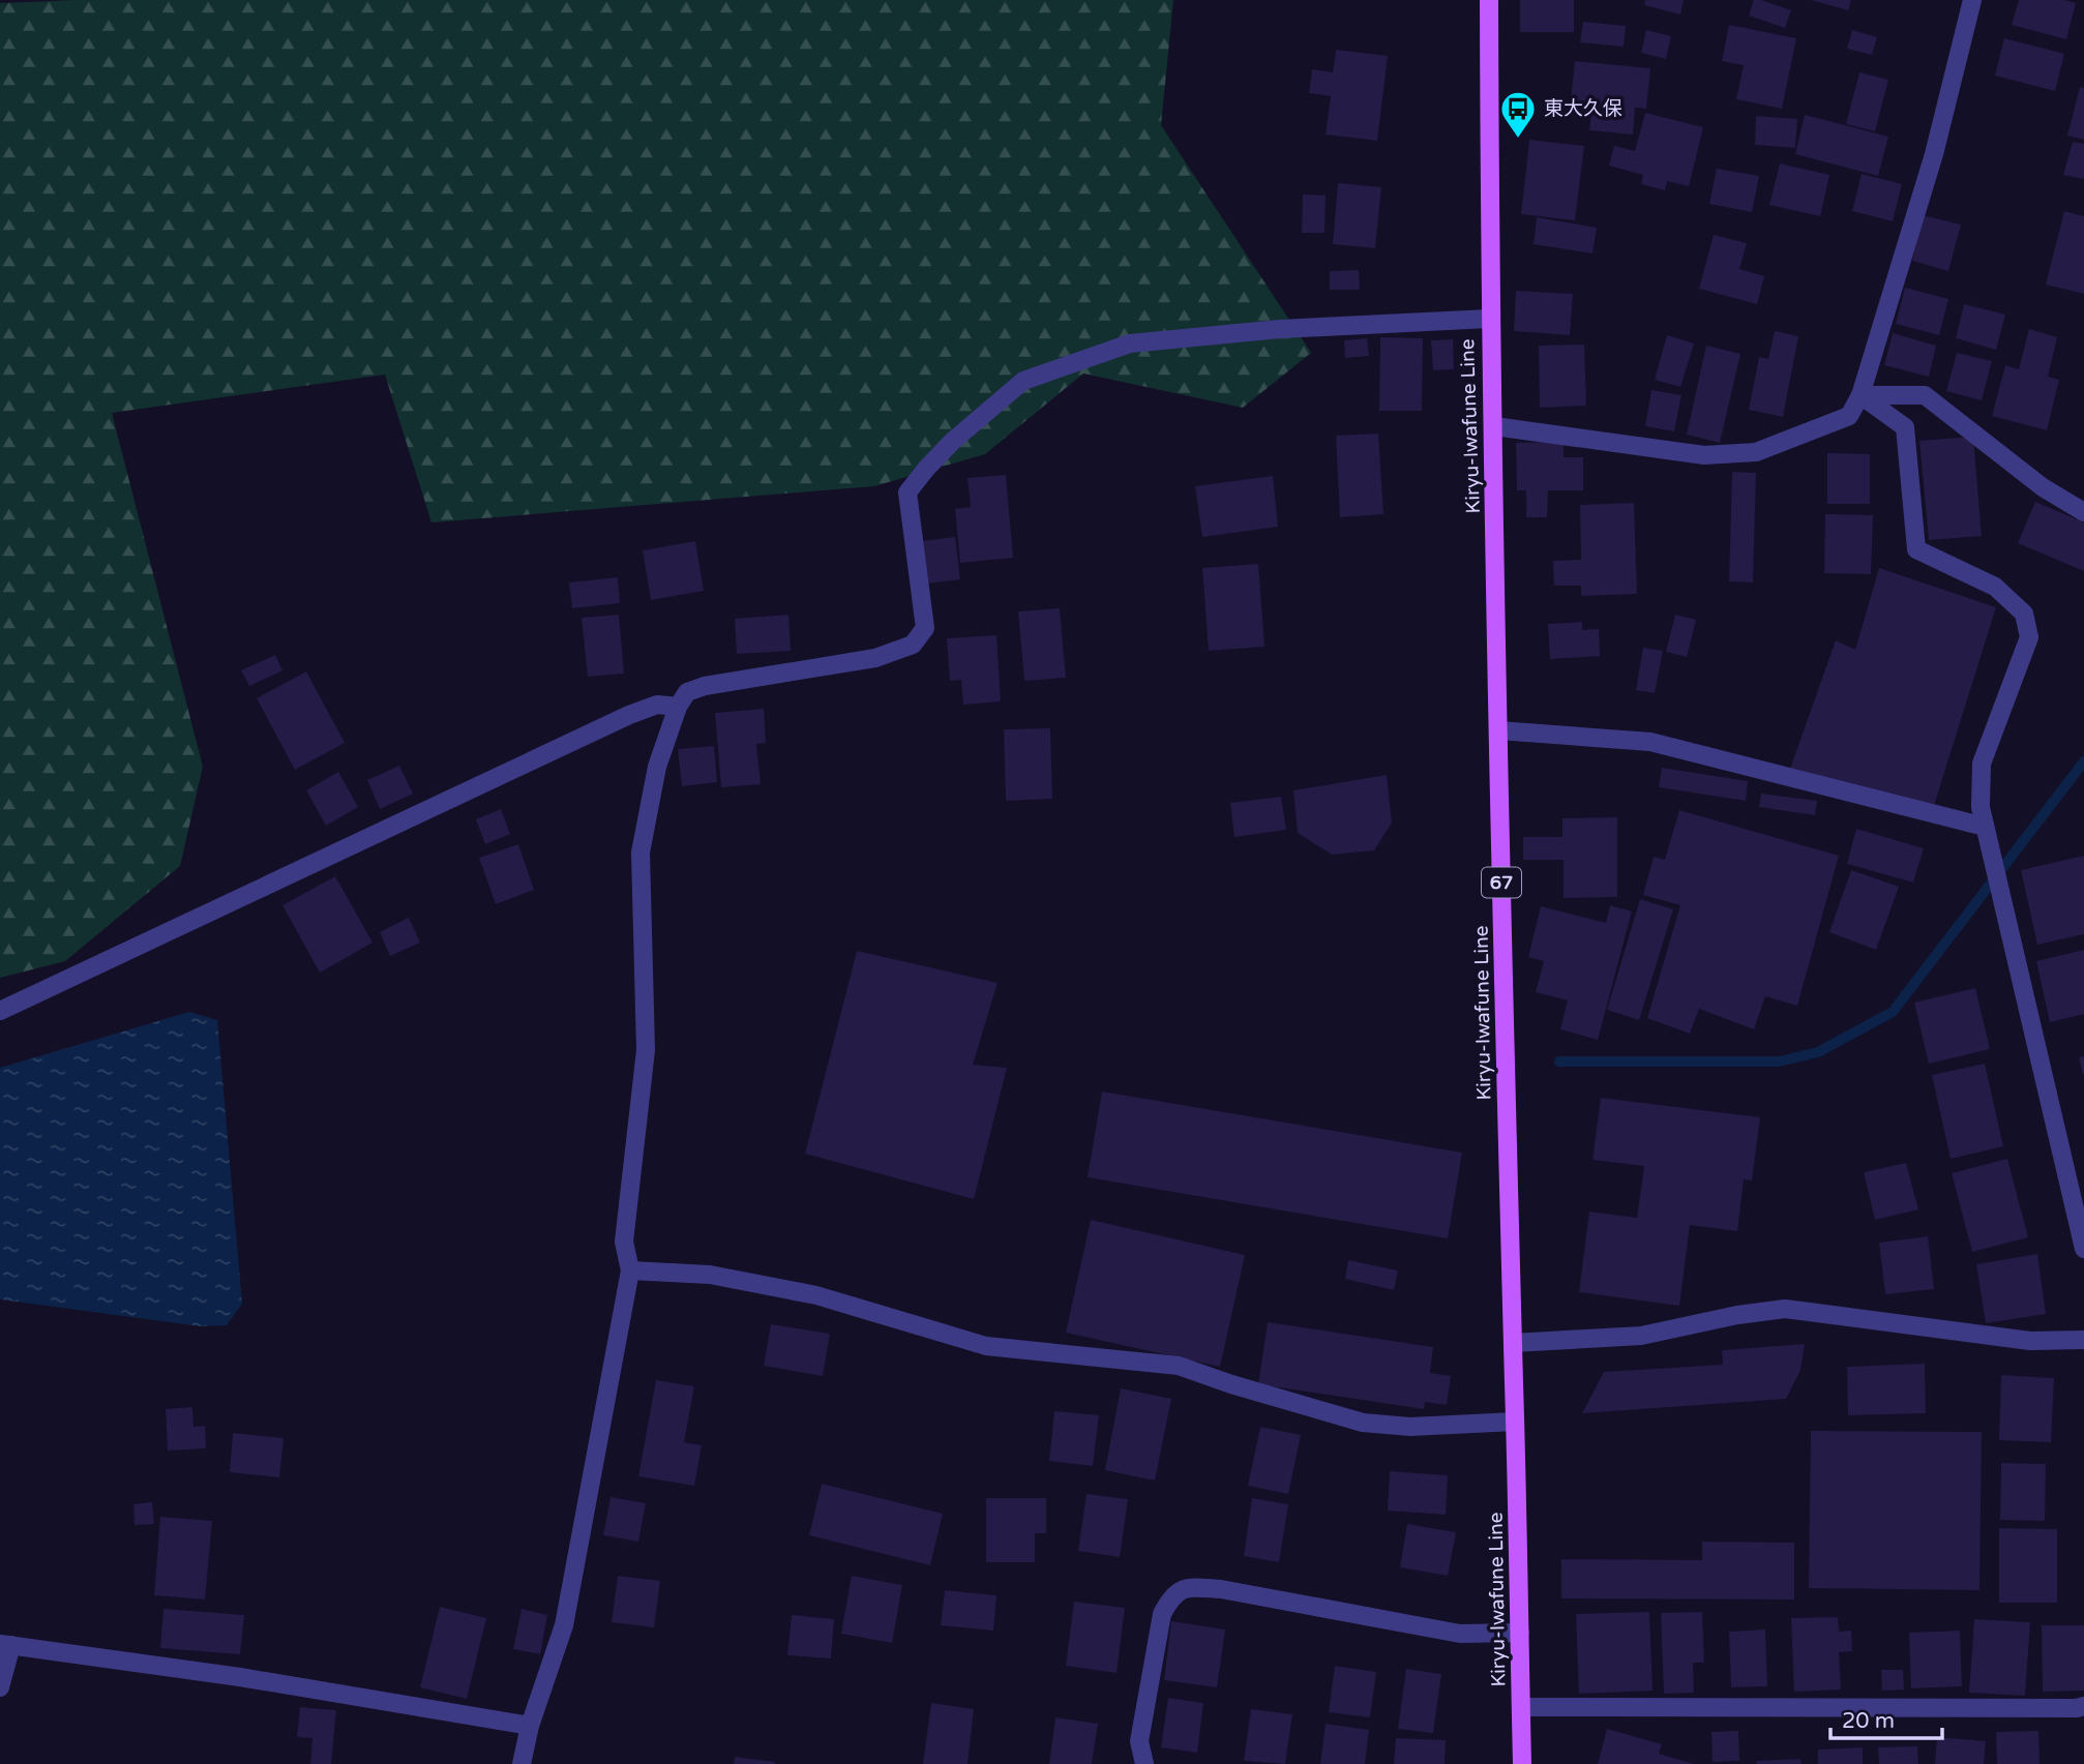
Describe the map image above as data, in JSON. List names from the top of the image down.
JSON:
{
  "streets": {
    "main road": ["Kiryu-Iwafune Line", "67"]
  },
  "places": {
    "bus stop": ["東大久保"]
  },
  "scale_bar": "20 m"
}
